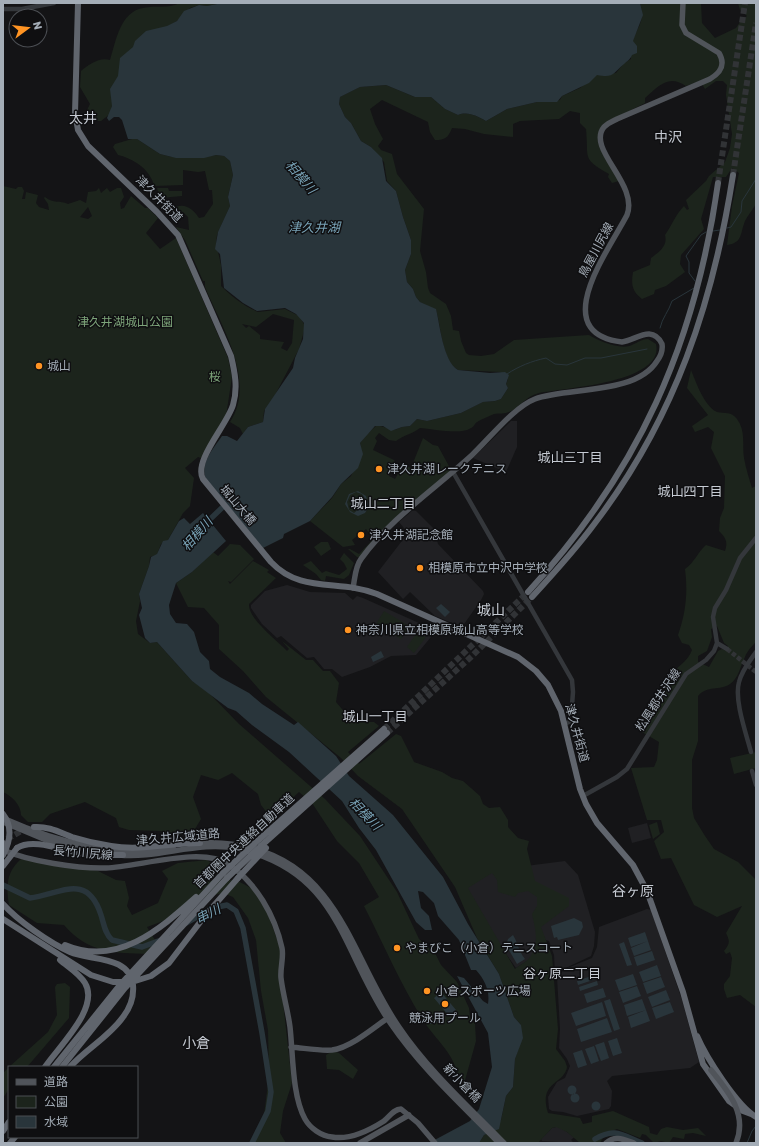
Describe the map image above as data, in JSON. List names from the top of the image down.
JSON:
{
  "streets": {
    "highway": ["津久井街道", "城山大橋", "首都圏中央連絡自動車道"],
    "main road": [
      "鳥屋川尻線",
      "津久井広域道路",
      "長竹川尻線",
      "新小倉橋"
    ],
    "street": ["松風都井沢線"]
  },
  "crossings": [
    ["津久井街道", "鳥屋川尻線"],
    ["津久井街道", "城山大橋"],
    ["津久井街道", "松風都井沢線"],
    ["津久井広域道路", "新小倉橋"]
  ],
  "districts": [
    "太井",
    "中沢",
    "城山三丁目",
    "城山四丁目",
    "城山二丁目",
    "城山",
    "城山一丁目",
    "谷ヶ原",
    "谷ヶ原二丁目",
    "小倉"
  ],
  "water": ["相模川", "津久井湖", "串川"],
  "parks": ["津久井湖城山公園", "桜"],
  "places": [
    "城山",
    "津久井湖レークテニス",
    "津久井湖記念館",
    "相模原市立中沢中学校",
    "神奈川県立相模原城山高等学校",
    "やまびこ（小倉）テニスコート",
    "小倉スポーツ広場",
    "競泳用プール"
  ],
  "legend": ["道路", "公園", "水域"],
  "north": "right"
}
